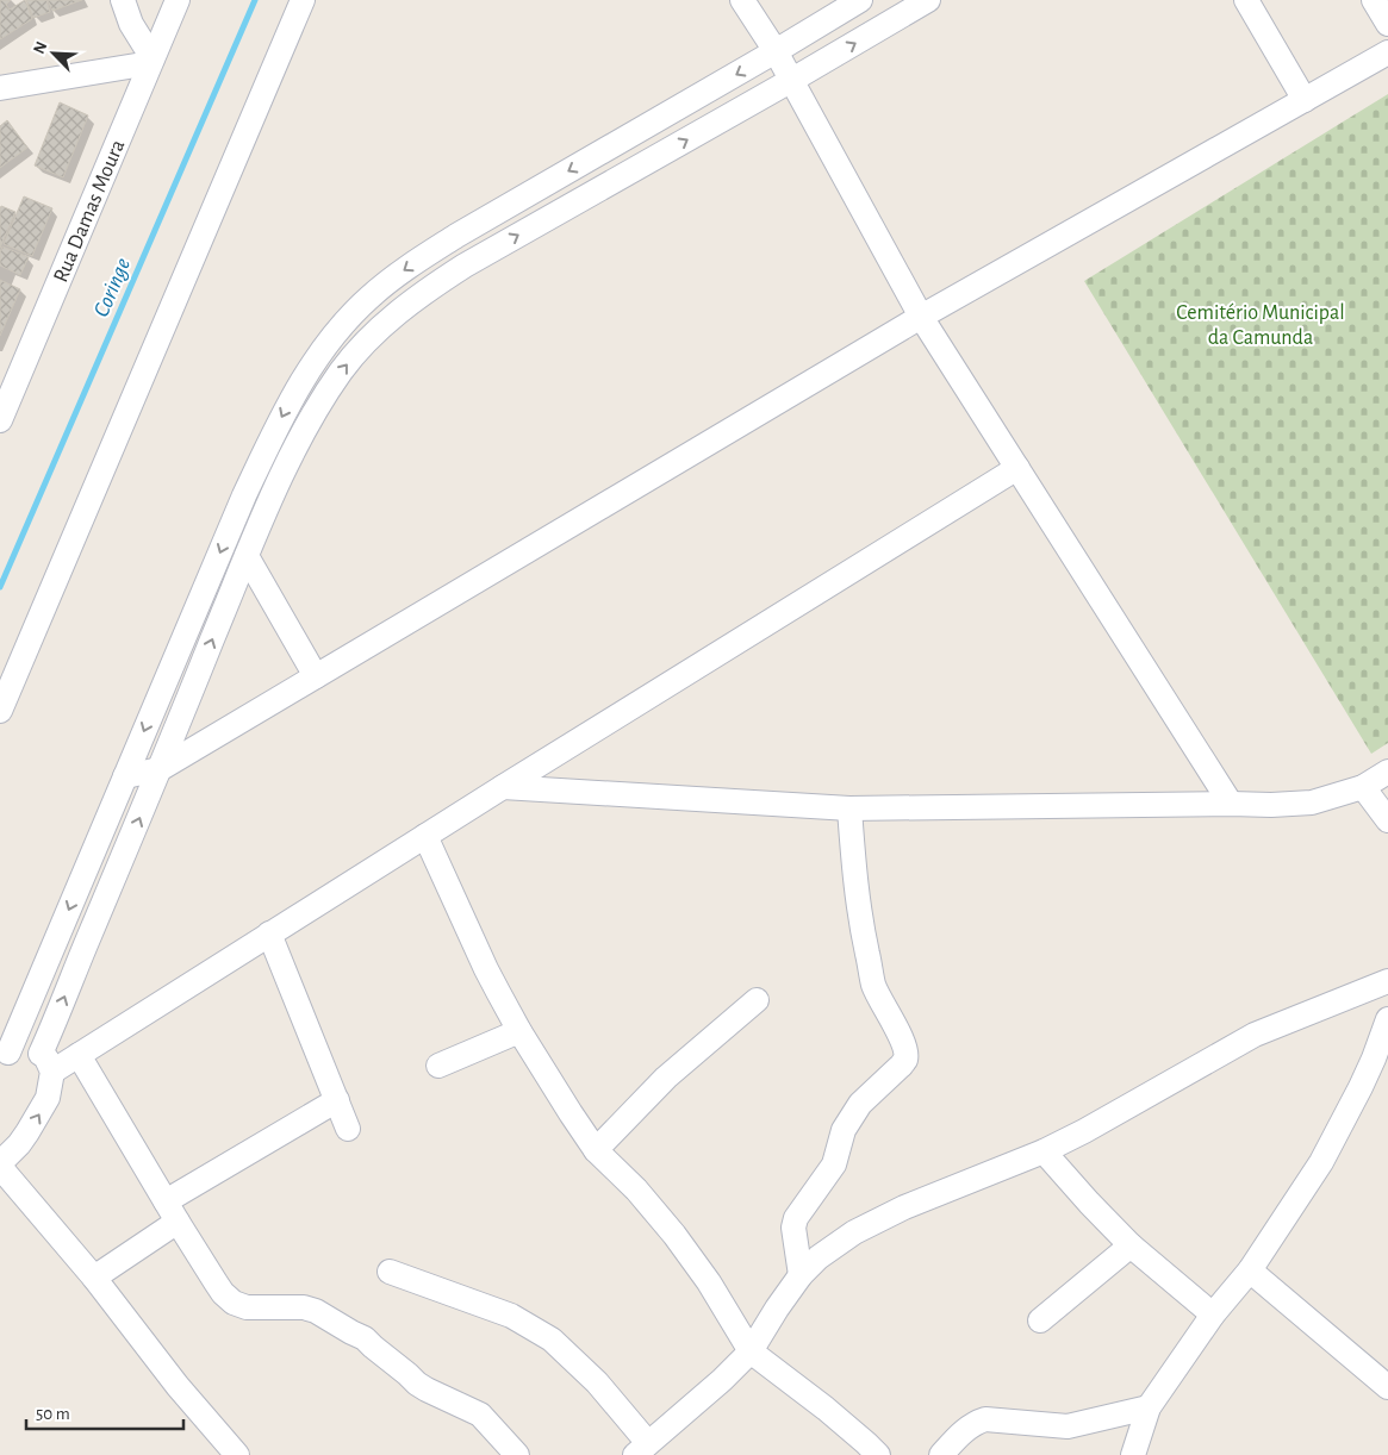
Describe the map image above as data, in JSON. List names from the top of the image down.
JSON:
{
  "streets": {
    "street": ["Rua Damas Moura"]
  },
  "water": ["Coringe"],
  "parks": ["Cemitério Municipal da Camunda"],
  "scale_bar": "50 m",
  "north": "top left"
}
